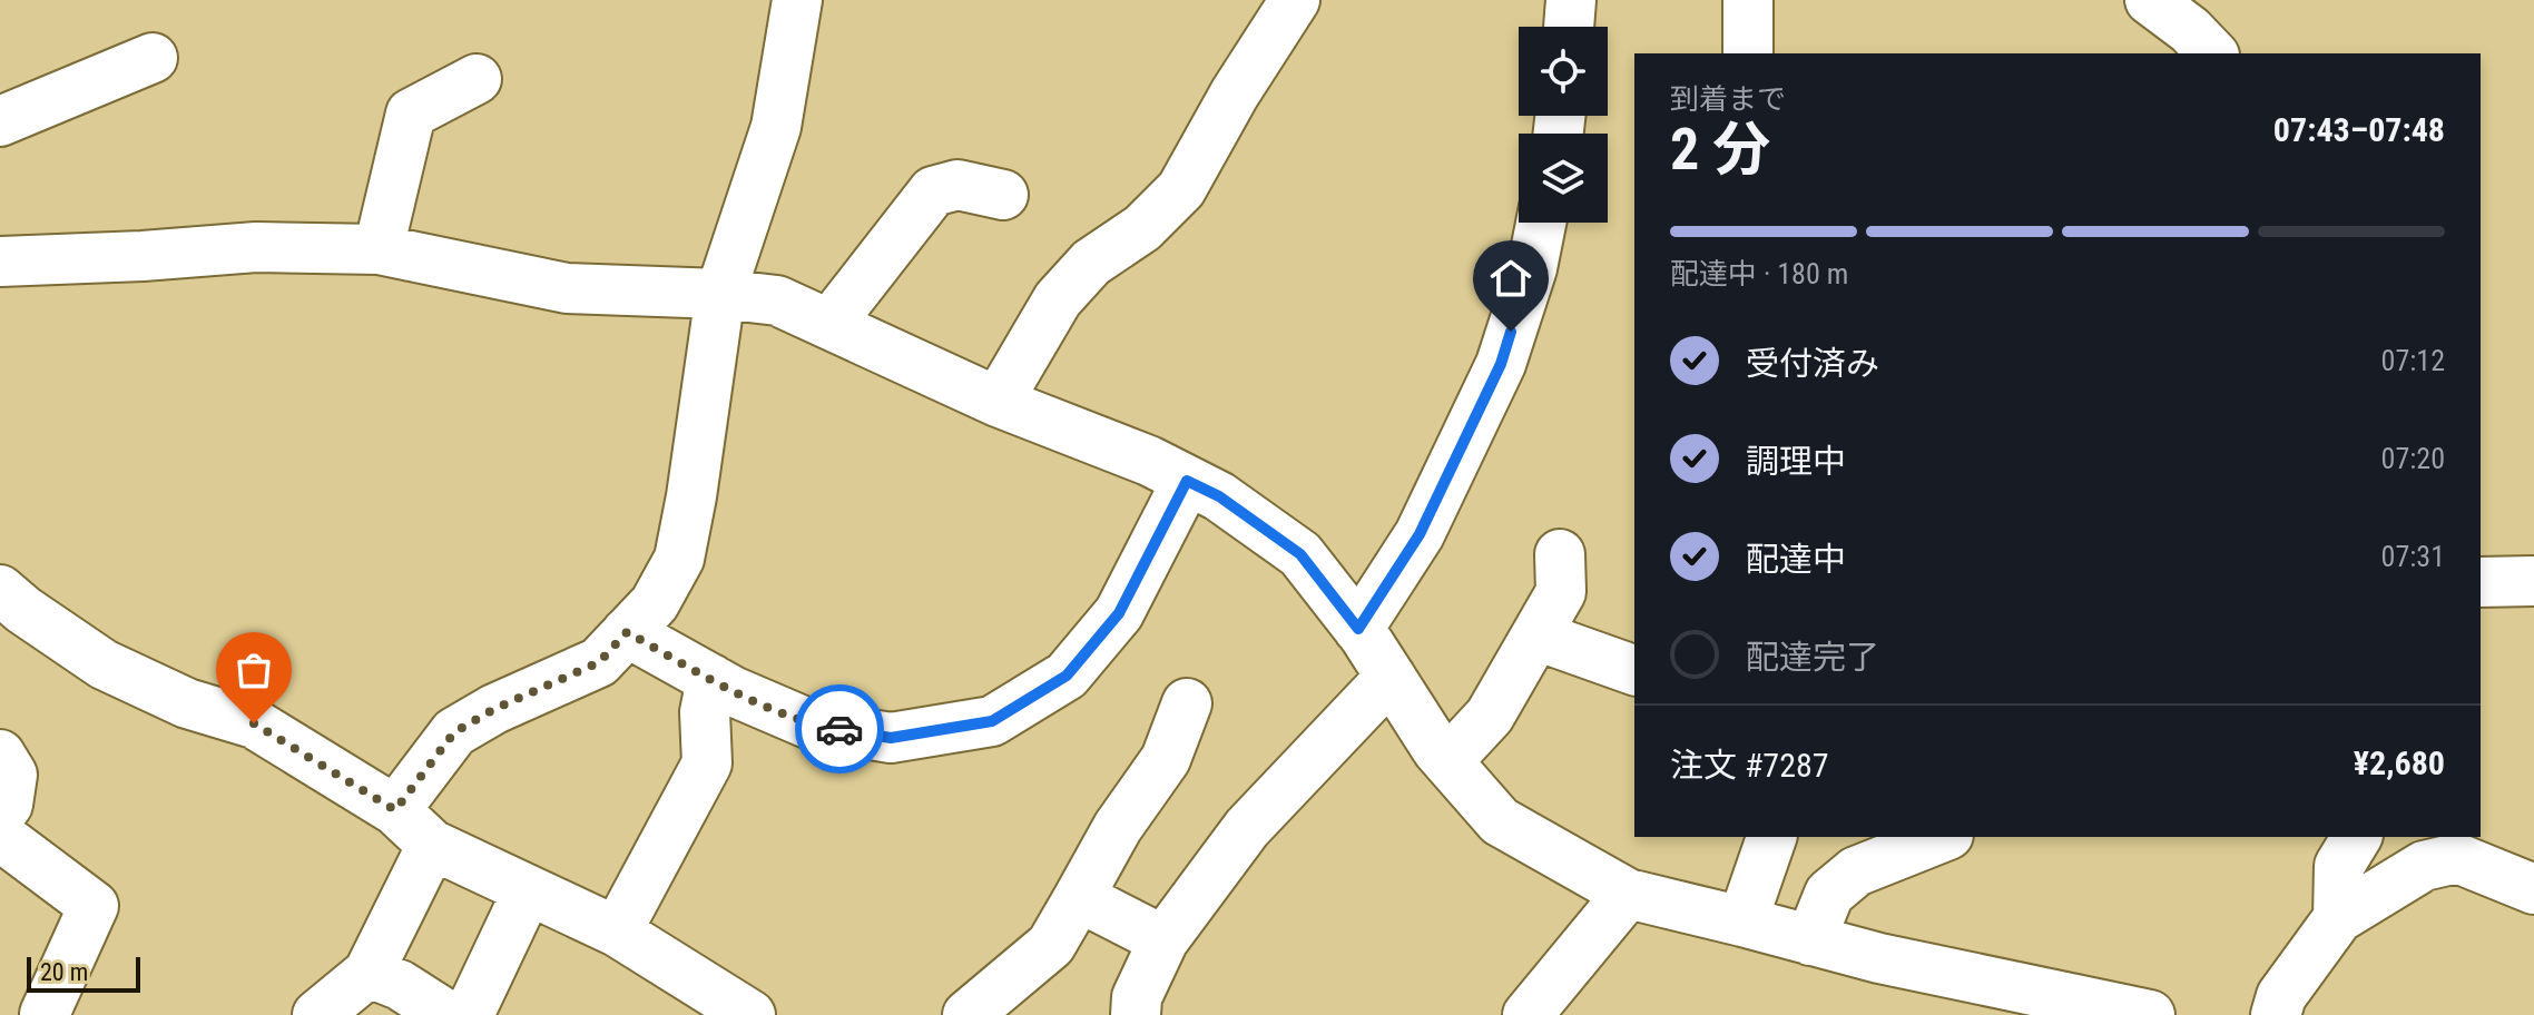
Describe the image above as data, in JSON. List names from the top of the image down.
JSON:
{
  "scale_bar": "20 m",
  "page": {
    "heading": ["2 分", "到着まで", "07:43–07:48"],
    "panel": ["注文 #7287", "¥2,680"],
    "bar": "配達中 · 180 m",
    "list": [
      ["受付済み", "07:12"],
      ["調理中", "07:20"],
      ["配達中", "07:31"],
      "配達完了"
    ],
    "scale": "20 m"
  }
}
